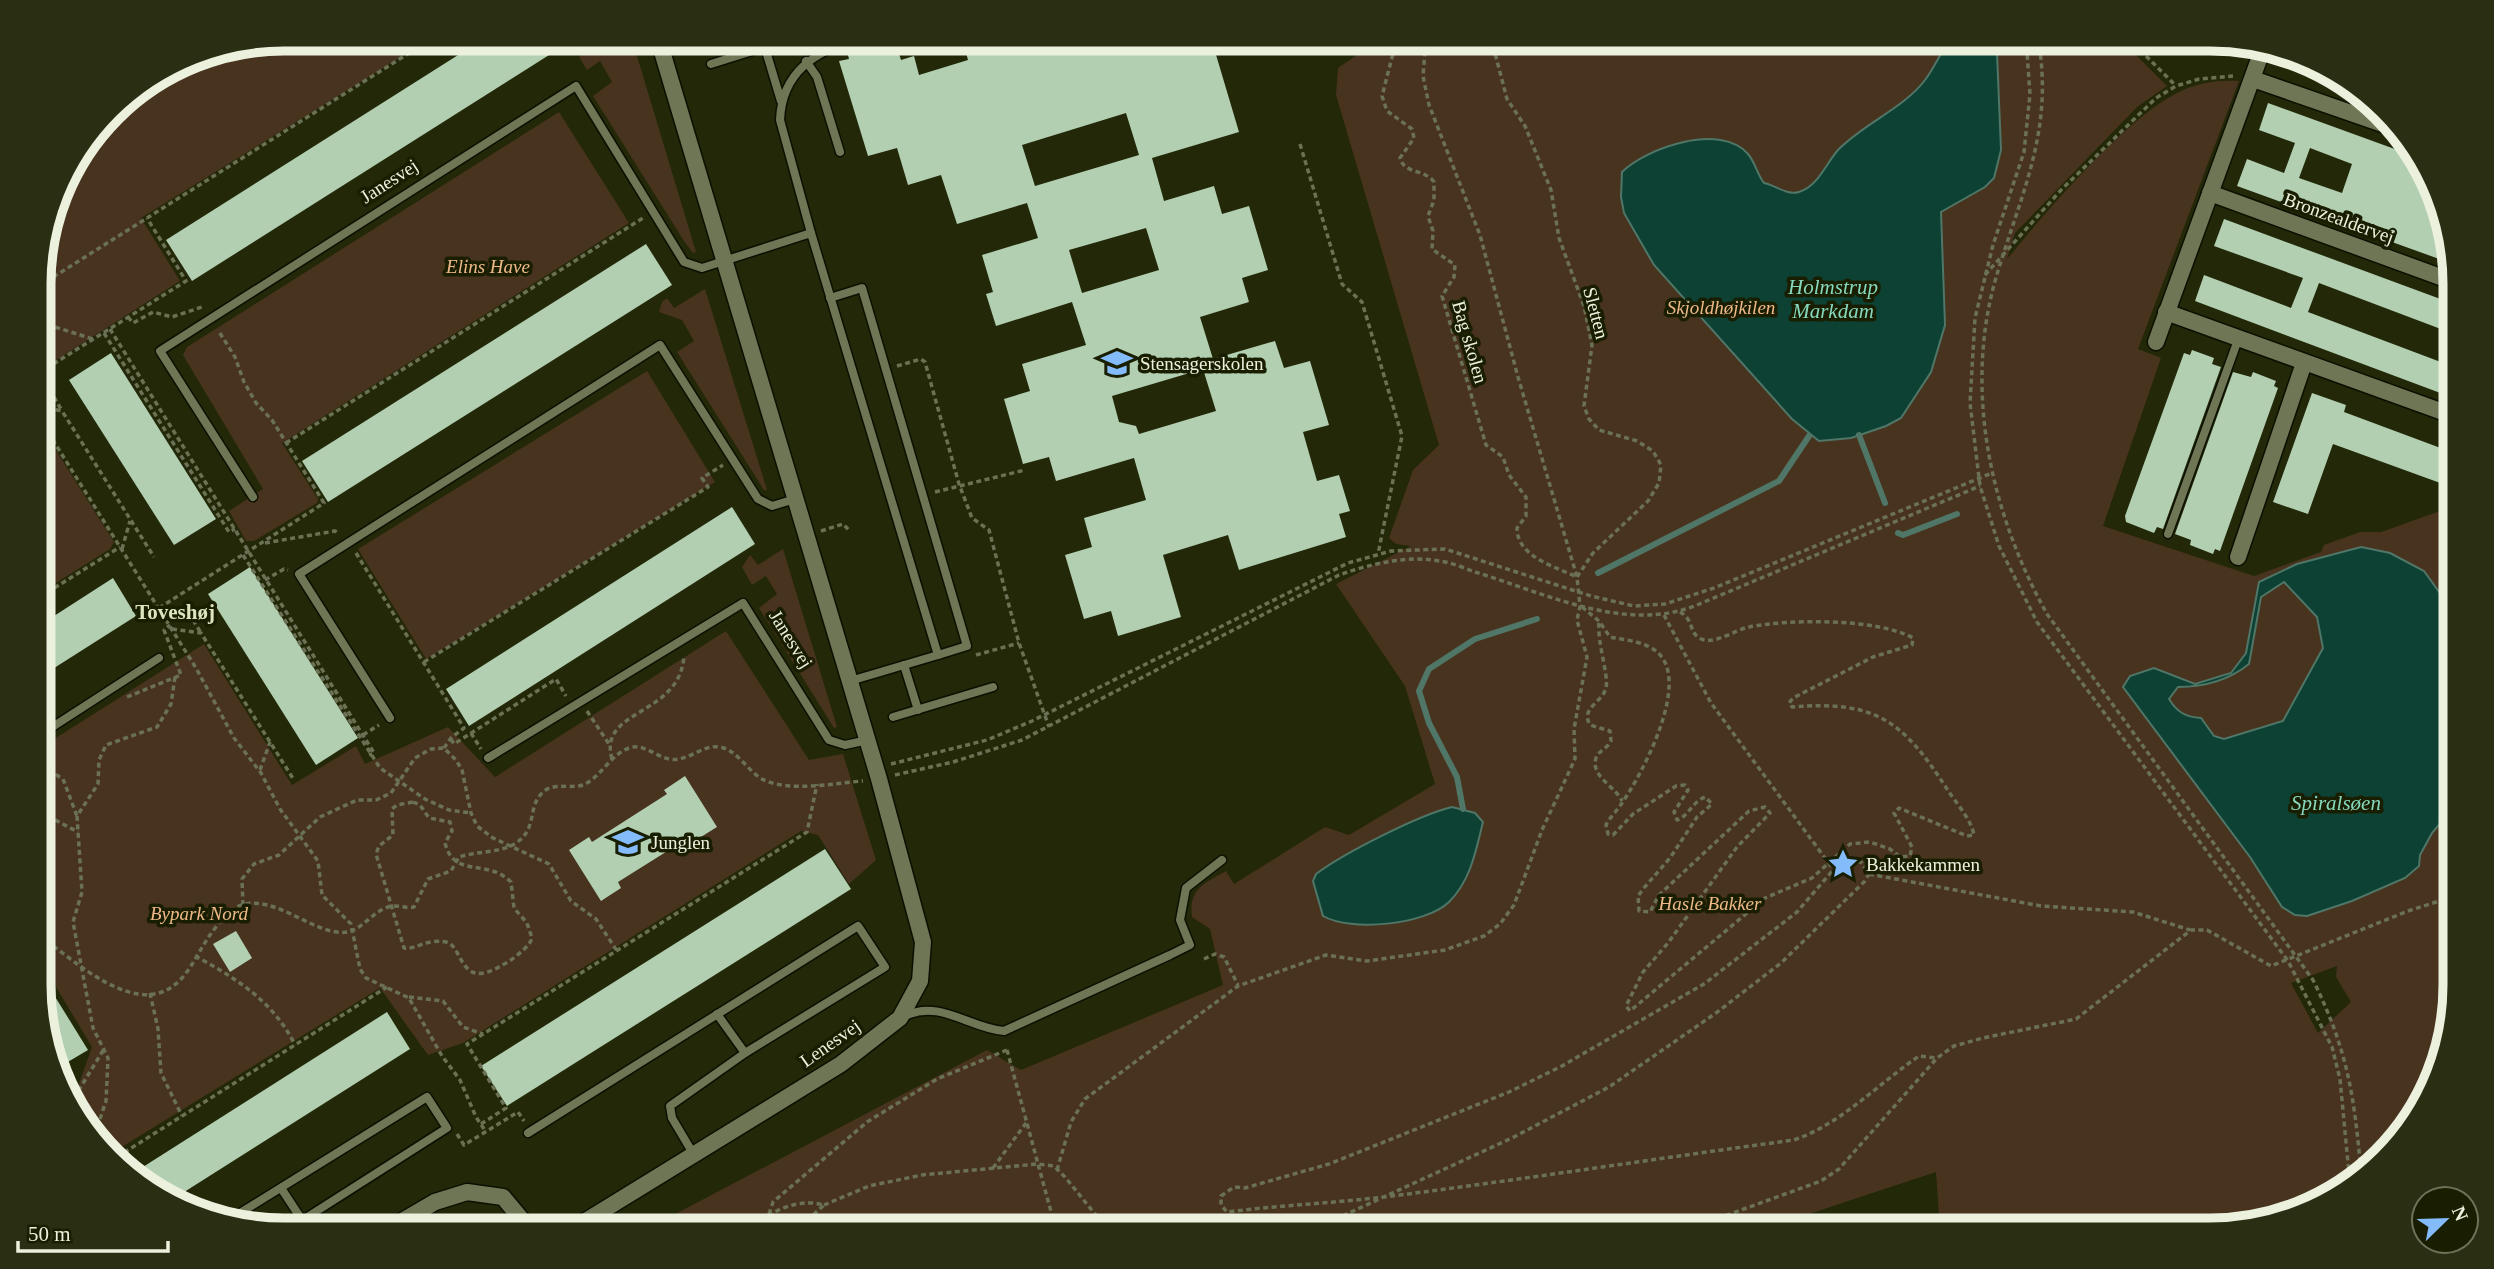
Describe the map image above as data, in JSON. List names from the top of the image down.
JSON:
{
  "streets": {
    "street": ["Janesvej", "Bronzealdervej", "Lenesvej"],
    "path": ["Sletten", "Bag skolen"]
  },
  "crossings": [
    ["Janesvej", "Lenesvej"],
    ["Sletten", "Bag skolen"]
  ],
  "districts": ["Toveshøj"],
  "water": ["Holmstrup Markdam", "Spiralsøen"],
  "parks": [
    "Elins Have",
    "Skjoldhøjkilen",
    "Hasle Bakker",
    "Bypark Nord"
  ],
  "places": {
    "school or university": ["Stensagerskolen", "Junglen"],
    "place": ["Bakkekammen"]
  },
  "scale_bar": "50 m",
  "north": "top right"
}
